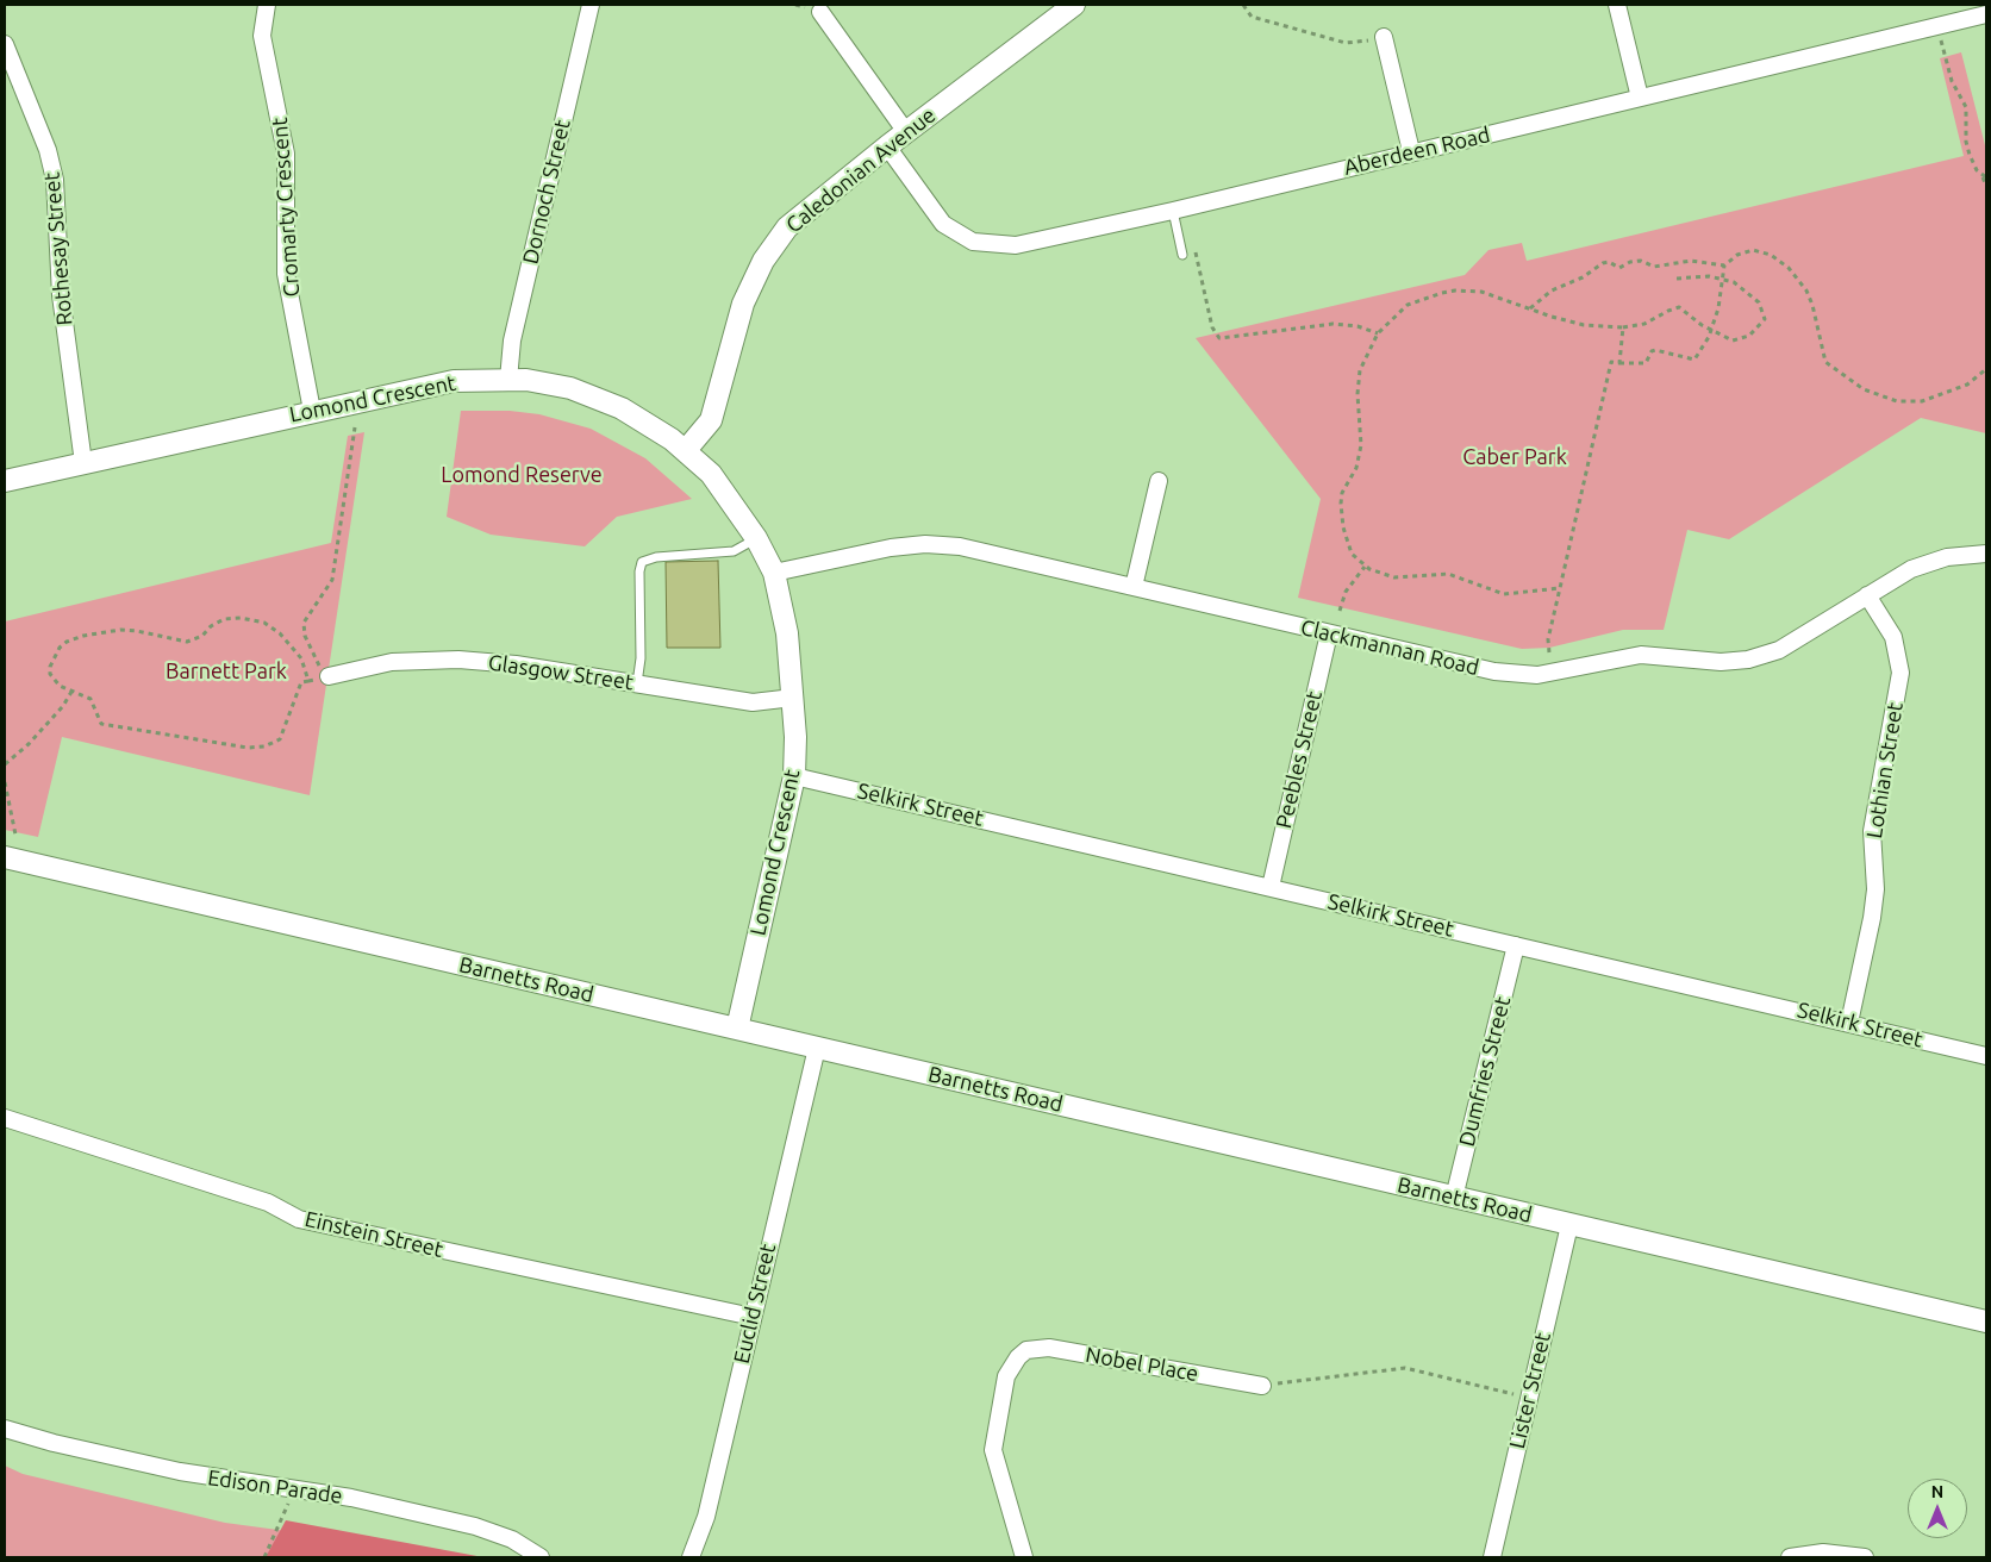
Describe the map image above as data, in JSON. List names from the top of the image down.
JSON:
{
  "streets": {
    "street": [
      "Aberdeen Road",
      "Caledonian Avenue",
      "Dornoch Street",
      "Cromarty Crescent",
      "Rothesay Street",
      "Lomond Crescent",
      "Clackmannan Road",
      "Glasgow Street",
      "Peebles Street",
      "Lothian Street",
      "Selkirk Street",
      "Barnetts Road",
      "Dumfries Street",
      "Einstein Street",
      "Euclid Street",
      "Nobel Place",
      "Lister Street",
      "Edison Parade"
    ]
  },
  "crossings": [
    ["Aberdeen Road", "Caledonian Avenue"],
    ["Caledonian Avenue", "Lomond Crescent"],
    ["Dornoch Street", "Lomond Crescent"],
    ["Cromarty Crescent", "Lomond Crescent"],
    ["Rothesay Street", "Lomond Crescent"],
    ["Lomond Crescent", "Clackmannan Road"],
    ["Lomond Crescent", "Glasgow Street"],
    ["Lomond Crescent", "Selkirk Street"],
    ["Lomond Crescent", "Barnetts Road"],
    ["Clackmannan Road", "Peebles Street"],
    ["Clackmannan Road", "Lothian Street"],
    ["Peebles Street", "Selkirk Street"],
    ["Lothian Street", "Selkirk Street"],
    ["Selkirk Street", "Dumfries Street"],
    ["Barnetts Road", "Dumfries Street"],
    ["Barnetts Road", "Euclid Street"],
    ["Barnetts Road", "Lister Street"],
    ["Einstein Street", "Euclid Street"]
  ],
  "parks": ["Caber Park", "Lomond Reserve", "Barnett Park"],
  "north": "top"
}
